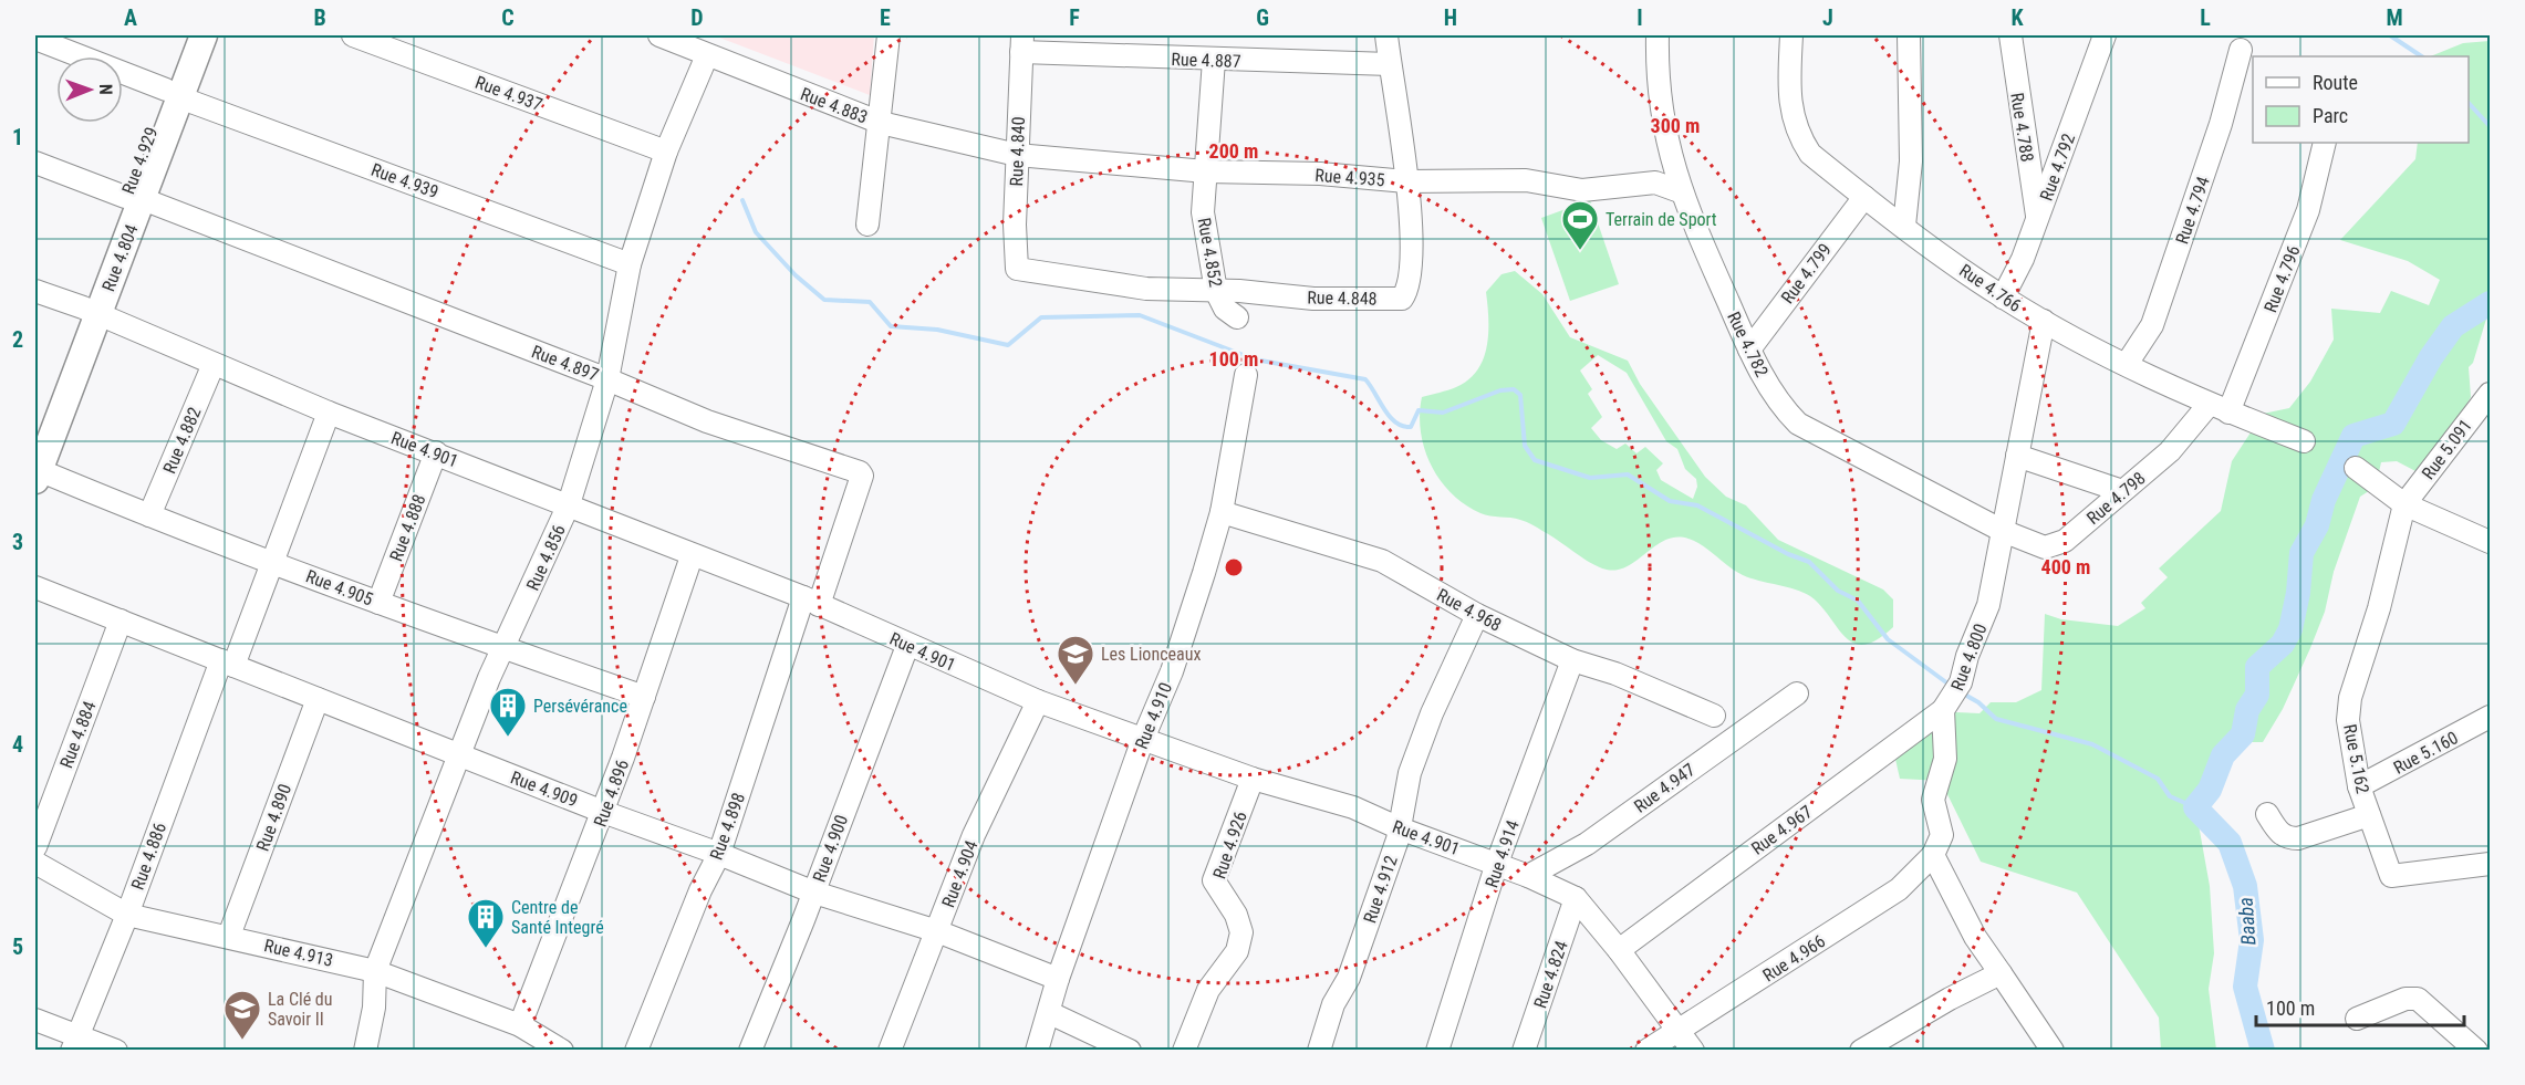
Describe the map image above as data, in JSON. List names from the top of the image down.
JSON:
{
  "streets": {
    "main road": ["Rue 4.804"],
    "street": [
      "Rue 4.887",
      "Rue 4.937",
      "Rue 4.883",
      "Rue 4.788",
      "Rue 4.840",
      "Rue 4.792",
      "Rue 4.935",
      "Rue 4.939",
      "Rue 4.794",
      "Rue 4.852",
      "Rue 4.799",
      "Rue 4.796",
      "Rue 4.766",
      "Rue 4.848",
      "Rue 4.782",
      "Rue 4.897",
      "Rue 4.882",
      "Rue 4.901",
      "Rue 5.091",
      "Rue 4.798",
      "Rue 4.888",
      "Rue 4.856",
      "Rue 4.905",
      "Rue 4.968",
      "Rue 4.800",
      "Rue 4.910",
      "Rue 4.884",
      "Rue 5.160",
      "Rue 5.162",
      "Rue 4.947",
      "Rue 4.909",
      "Rue 4.896",
      "Rue 4.890",
      "Rue 4.898",
      "Rue 4.967",
      "Rue 4.926",
      "Rue 4.900",
      "Rue 4.914",
      "Rue 4.886",
      "Rue 4.904",
      "Rue 4.912",
      "Rue 4.913",
      "Rue 4.966",
      "Rue 4.824"
    ]
  },
  "crossings": [
    ["Rue 4.887", "Rue 4.840"],
    ["Rue 4.887", "Rue 4.852"],
    ["Rue 4.887", "Rue 4.848"],
    ["Rue 4.937", "Rue 4.856"],
    ["Rue 4.883", "Rue 4.840"],
    ["Rue 4.883", "Rue 4.935"],
    ["Rue 4.883", "Rue 4.856"],
    ["Rue 4.788", "Rue 4.792"],
    ["Rue 4.840", "Rue 4.935"],
    ["Rue 4.840", "Rue 4.848"],
    ["Rue 4.792", "Rue 4.766"],
    ["Rue 4.935", "Rue 4.852"],
    ["Rue 4.935", "Rue 4.848"],
    ["Rue 4.935", "Rue 4.782"],
    ["Rue 4.939", "Rue 4.804"],
    ["Rue 4.939", "Rue 4.856"],
    ["Rue 4.794", "Rue 4.766"],
    ["Rue 4.852", "Rue 4.848"],
    ["Rue 4.804", "Rue 4.897"],
    ["Rue 4.804", "Rue 4.901"],
    ["Rue 4.804", "Rue 4.905"],
    ["Rue 4.799", "Rue 4.766"],
    ["Rue 4.799", "Rue 4.782"],
    ["Rue 4.796", "Rue 4.766"],
    ["Rue 4.796", "Rue 4.798"],
    ["Rue 4.766", "Rue 4.798"],
    ["Rue 4.766", "Rue 4.800"],
    ["Rue 4.782", "Rue 4.798"],
    ["Rue 4.782", "Rue 4.800"],
    ["Rue 4.897", "Rue 4.901"],
    ["Rue 4.897", "Rue 4.856"],
    ["Rue 4.897", "Rue 4.898"],
    ["Rue 4.882", "Rue 4.901"],
    ["Rue 4.882", "Rue 4.905"],
    ["Rue 4.901", "Rue 4.888"],
    ["Rue 4.901", "Rue 4.856"],
    ["Rue 4.901", "Rue 4.910"],
    ["Rue 4.901", "Rue 4.947"],
    ["Rue 4.901", "Rue 4.896"],
    ["Rue 4.901", "Rue 4.898"],
    ["Rue 4.901", "Rue 4.967"],
    ["Rue 4.901", "Rue 4.926"],
    ["Rue 4.901", "Rue 4.900"],
    ["Rue 4.901", "Rue 4.914"],
    ["Rue 4.901", "Rue 4.886"],
    ["Rue 4.901", "Rue 4.904"],
    ["Rue 4.901", "Rue 4.912"],
    ["Rue 4.901", "Rue 4.966"],
    ["Rue 4.901", "Rue 4.824"],
    ["Rue 5.091", "Rue 5.162"],
    ["Rue 4.798", "Rue 4.800"],
    ["Rue 4.888", "Rue 4.905"],
    ["Rue 4.856", "Rue 4.905"],
    ["Rue 4.856", "Rue 4.909"],
    ["Rue 4.856", "Rue 4.913"],
    ["Rue 4.905", "Rue 4.896"],
    ["Rue 4.905", "Rue 4.886"],
    ["Rue 4.968", "Rue 4.910"],
    ["Rue 4.968", "Rue 4.914"],
    ["Rue 4.968", "Rue 4.912"],
    ["Rue 4.800", "Rue 4.967"],
    ["Rue 4.800", "Rue 4.966"],
    ["Rue 4.910", "Rue 4.909"],
    ["Rue 4.884", "Rue 4.909"],
    ["Rue 5.160", "Rue 5.162"],
    ["Rue 4.909", "Rue 4.896"],
    ["Rue 4.909", "Rue 4.890"],
    ["Rue 4.909", "Rue 4.898"],
    ["Rue 4.909", "Rue 4.900"],
    ["Rue 4.909", "Rue 4.886"],
    ["Rue 4.909", "Rue 4.904"],
    ["Rue 4.896", "Rue 4.913"],
    ["Rue 4.890", "Rue 4.913"],
    ["Rue 4.886", "Rue 4.913"]
  ],
  "water": ["Baaba"],
  "places": {
    "sports": ["Terrain de Sport"],
    "school or university": ["Les Lionceaux", "La Clé du Savoir II"],
    "building": ["Persévérance", "Centre de Santé Integré"]
  },
  "legend": ["Route", "Parc"],
  "scale_bar": "100 m",
  "north": "right",
  "grid": {
    "columns": [
      "A",
      "B",
      "C",
      "D",
      "E",
      "F",
      "G",
      "H",
      "I",
      "J",
      "K",
      "L",
      "M"
    ],
    "rows": [
      "1",
      "2",
      "3",
      "4",
      "5"
    ]
  },
  "rings": [
    "300 m",
    "200 m",
    "100 m",
    "400 m"
  ]
}
